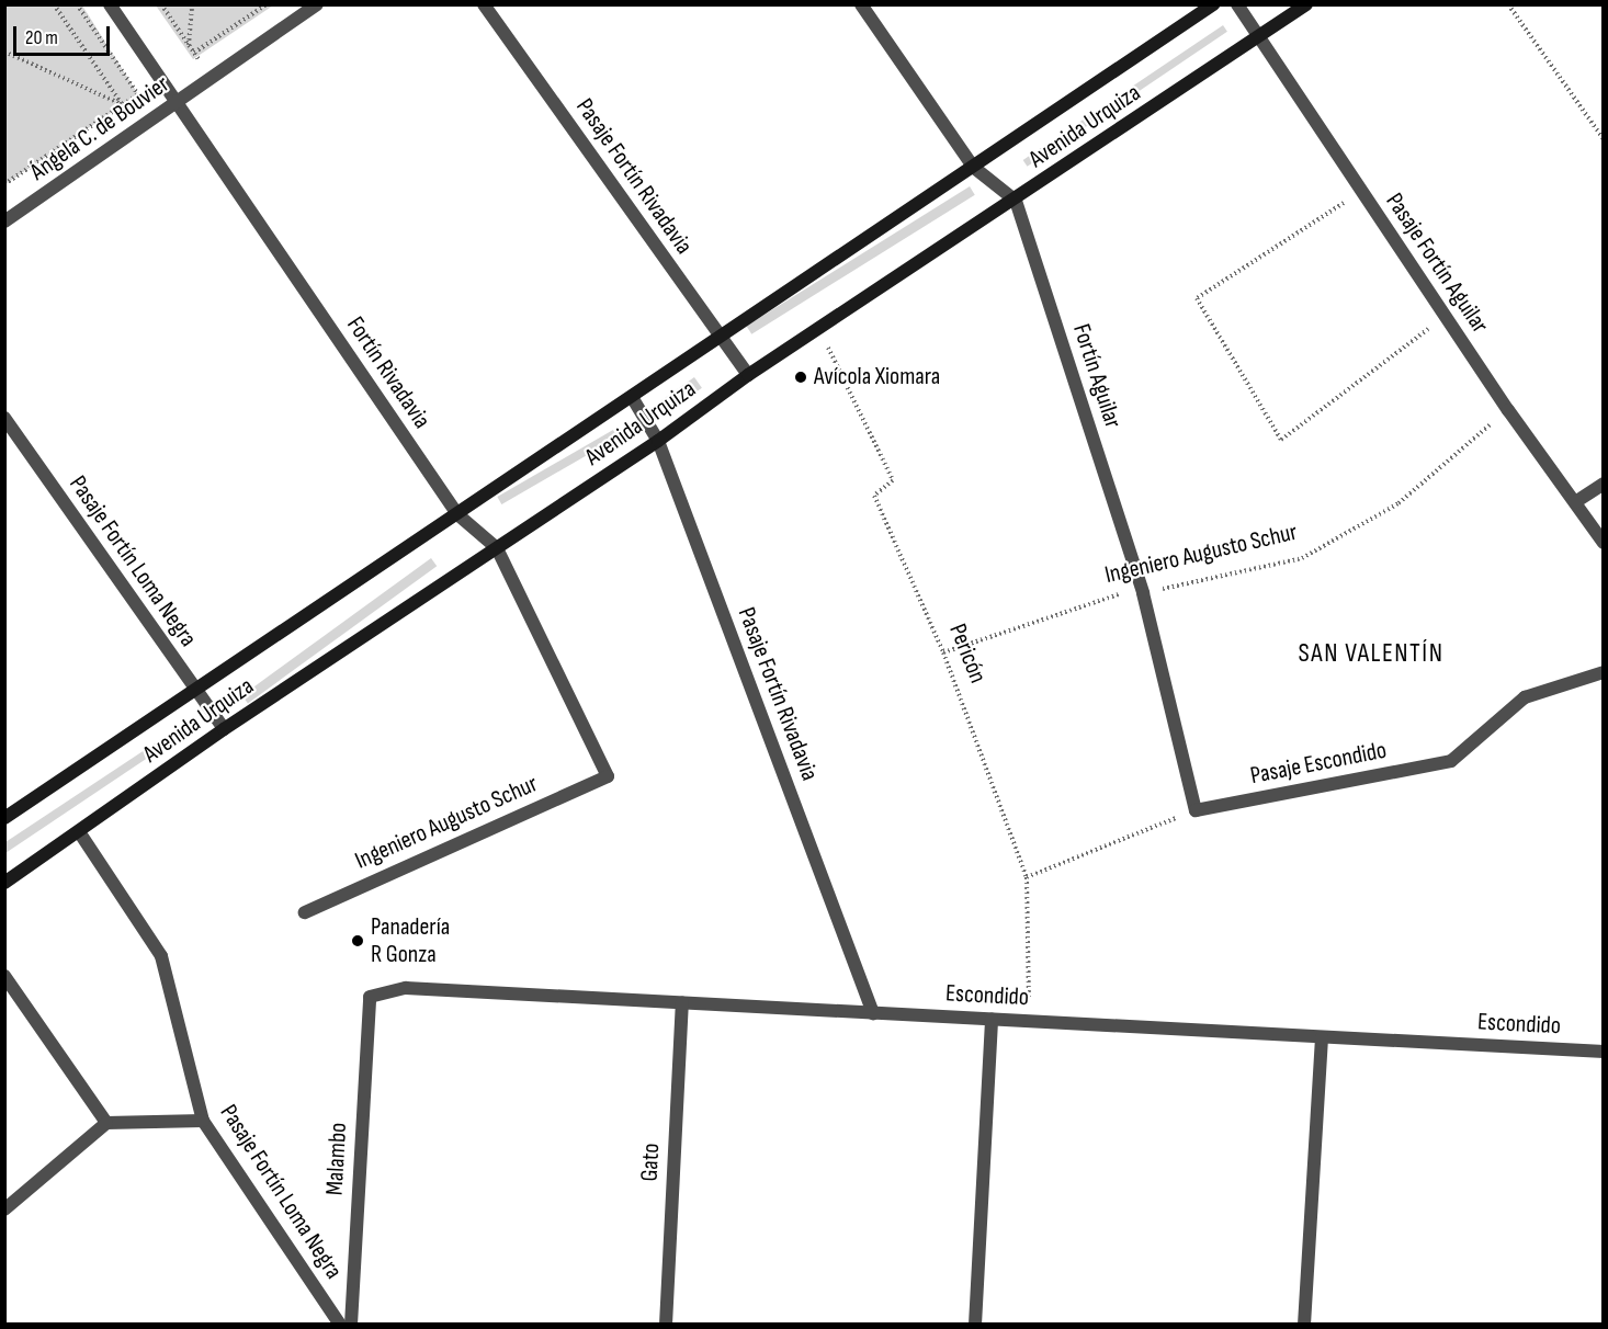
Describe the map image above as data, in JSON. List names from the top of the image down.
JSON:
{
  "streets": {
    "main road": ["Avenida Urquiza"],
    "street": [
      "Ángela C. de Bouvier",
      "Pasaje Fortín Rivadavia",
      "Pasaje Fortín Aguilar",
      "Fortín Rivadavia",
      "Fortín Aguilar",
      "Ingeniero Augusto Schur",
      "Pasaje Fortín Loma Negra",
      "Pasaje Escondido",
      "Escondido",
      "Malambo",
      "Gato"
    ],
    "path": ["Pericón"]
  },
  "crossings": [
    ["Avenida Urquiza", "Pasaje Fortín Rivadavia"],
    ["Avenida Urquiza", "Pasaje Fortín Aguilar"],
    ["Avenida Urquiza", "Fortín Rivadavia"],
    ["Avenida Urquiza", "Fortín Aguilar"],
    ["Avenida Urquiza", "Pasaje Fortín Loma Negra"],
    ["Avenida Urquiza", "Pericón"],
    ["Ángela C. de Bouvier", "Fortín Rivadavia"],
    ["Pasaje Fortín Rivadavia", "Escondido"],
    ["Pasaje Fortín Aguilar", "Ingeniero Augusto Schur"],
    ["Fortín Rivadavia", "Ingeniero Augusto Schur"],
    ["Fortín Aguilar", "Ingeniero Augusto Schur"],
    ["Fortín Aguilar", "Pasaje Escondido"],
    ["Ingeniero Augusto Schur", "Pericón"],
    ["Pericón", "Escondido"],
    ["Escondido", "Malambo"],
    ["Escondido", "Gato"]
  ],
  "districts": ["SAN VALENTÍN"],
  "places": ["Avícola Xiomara", "Panadería R Gonza"],
  "scale_bar": "20 m"
}
